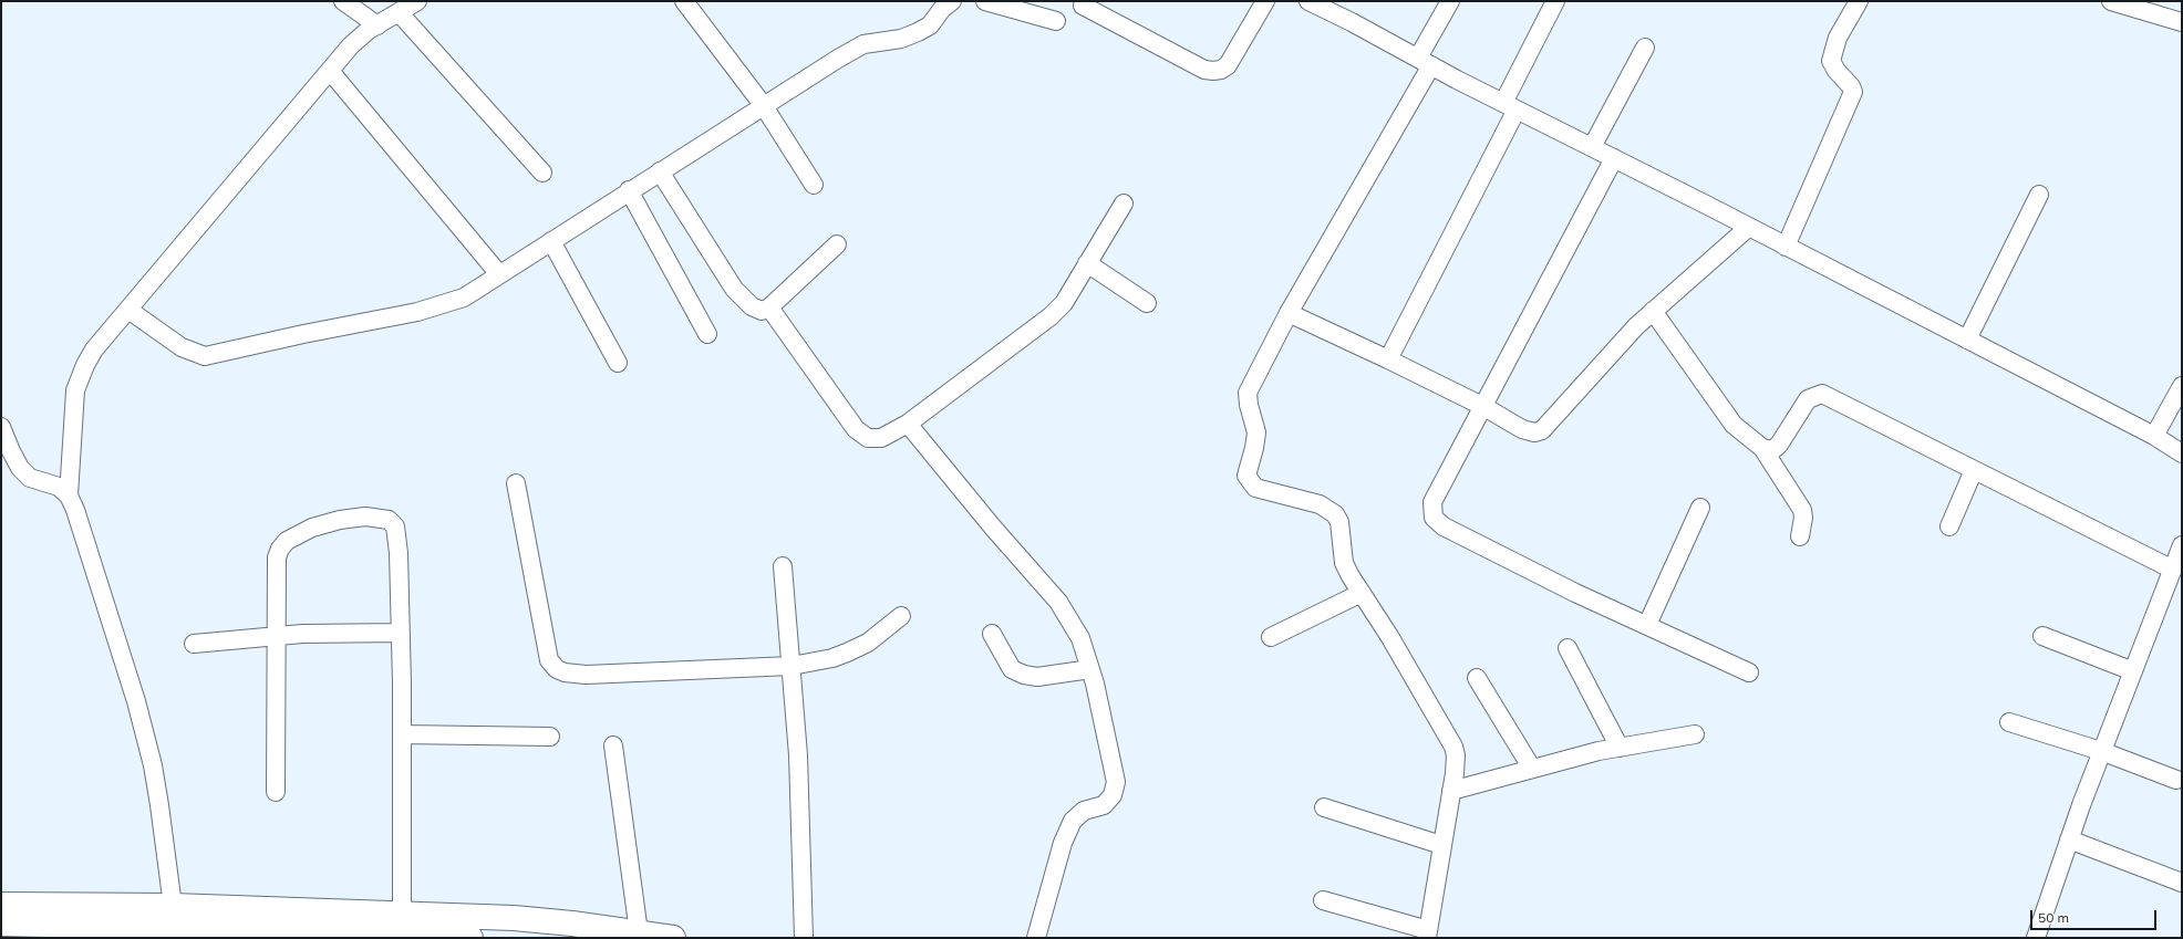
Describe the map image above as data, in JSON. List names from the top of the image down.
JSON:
{
  "scale_bar": "50 m"
}
